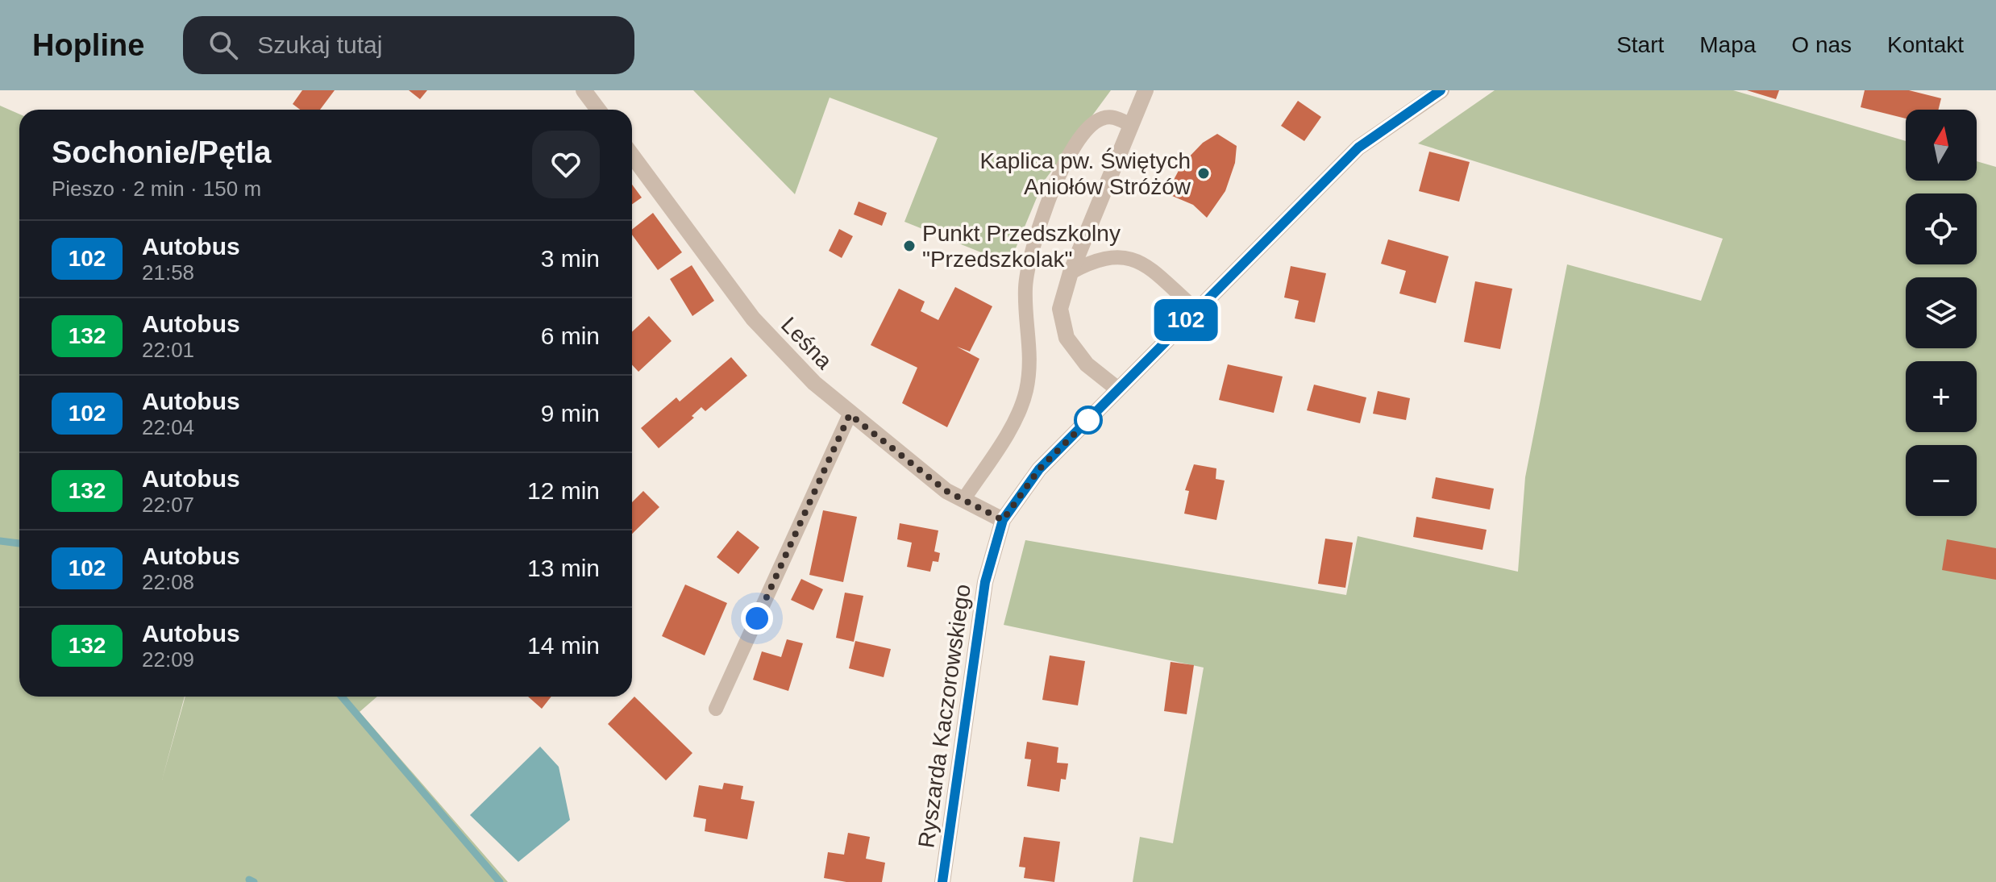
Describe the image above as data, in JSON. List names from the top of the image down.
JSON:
{
  "streets": {
    "street": ["Leśna", "Ryszarda Kaczorowskiego"]
  },
  "crossings": [
    ["Leśna", "Ryszarda Kaczorowskiego"]
  ],
  "places": ["Kaplica pw. Świętych Aniołów Stróżów", "Punkt Przedszkolny \"Przedszkolak\""],
  "lines": ["bus line 102"],
  "north": "top",
  "page": {
    "header": "Hopline",
    "search": "Szukaj tutaj",
    "nav": [
      "Start",
      "Mapa",
      "O nas",
      "Kontakt"
    ],
    "on_map": "102",
    "map_buttons": ["+", "−"],
    "heading": ["Sochonie/Pętla", "Pieszo · 2 min · 150 m"],
    "list": [
      {
        "mark": "102",
        "name": "Autobus",
        "note": "21:58",
        "value": "3 min"
      },
      {
        "mark": "132",
        "name": "Autobus",
        "note": "22:01",
        "value": "6 min"
      },
      {
        "mark": "102",
        "name": "Autobus",
        "note": "22:04",
        "value": "9 min"
      },
      {
        "mark": "132",
        "name": "Autobus",
        "note": "22:07",
        "value": "12 min"
      },
      {
        "mark": "102",
        "name": "Autobus",
        "note": "22:08",
        "value": "13 min"
      },
      {
        "mark": "132",
        "name": "Autobus",
        "note": "22:09",
        "value": "14 min"
      }
    ]
  }
}
